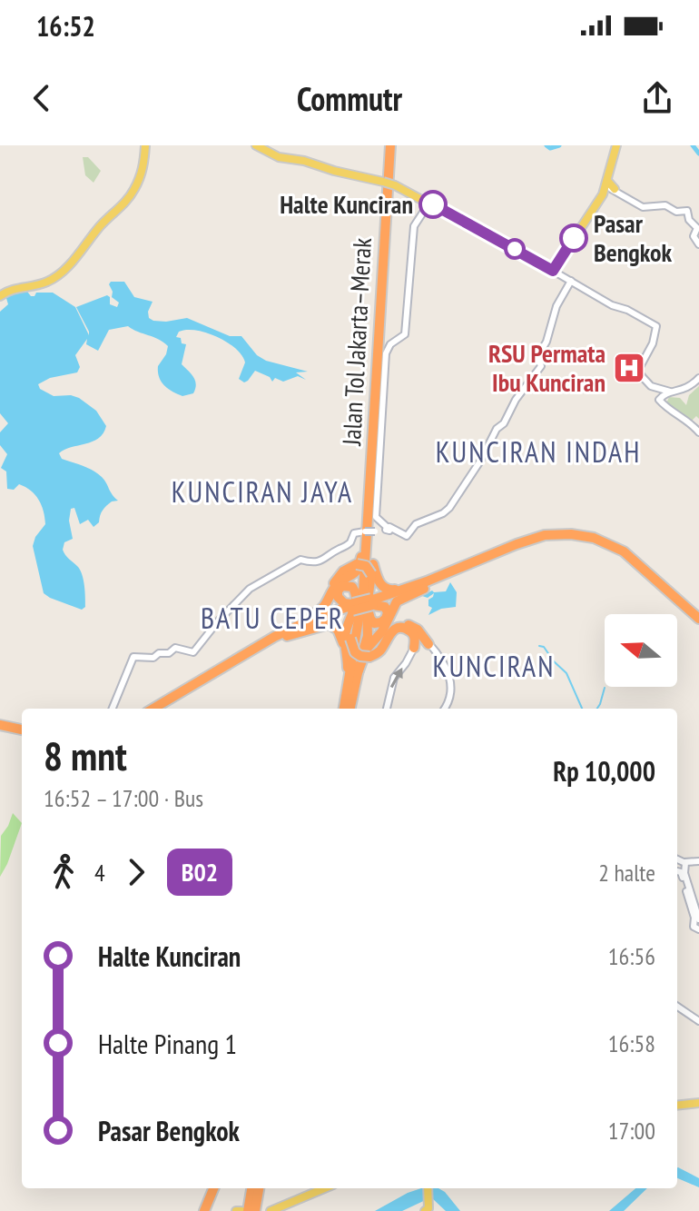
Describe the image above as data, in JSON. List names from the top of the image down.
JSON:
{
  "streets": {
    "highway": ["Jalan Tol Jakarta–Merak"]
  },
  "districts": [
    "KUNCIRAN INDAH",
    "KUNCIRAN JAYA",
    "BATU CEPER",
    "KUNCIRAN"
  ],
  "places": {
    "other": ["Halte Kunciran", "Pasar Bengkok"],
    "hospital": ["RSU Permata Ibu Kunciran"]
  },
  "lines": ["bus line B02"],
  "north": "left",
  "page": {
    "status": "16:52",
    "header": "Commutr",
    "heading": ["8 mnt", "16:52 – 17:00 · Bus", "Rp 10,000"],
    "legs": ["4", "B02", "2 halte"],
    "list": [
      {
        "name": "Halte Kunciran",
        "value": "16:56"
      },
      {
        "name": "Halte Pinang 1",
        "value": "16:58"
      },
      {
        "name": "Pasar Bengkok",
        "value": "17:00"
      }
    ]
  }
}
